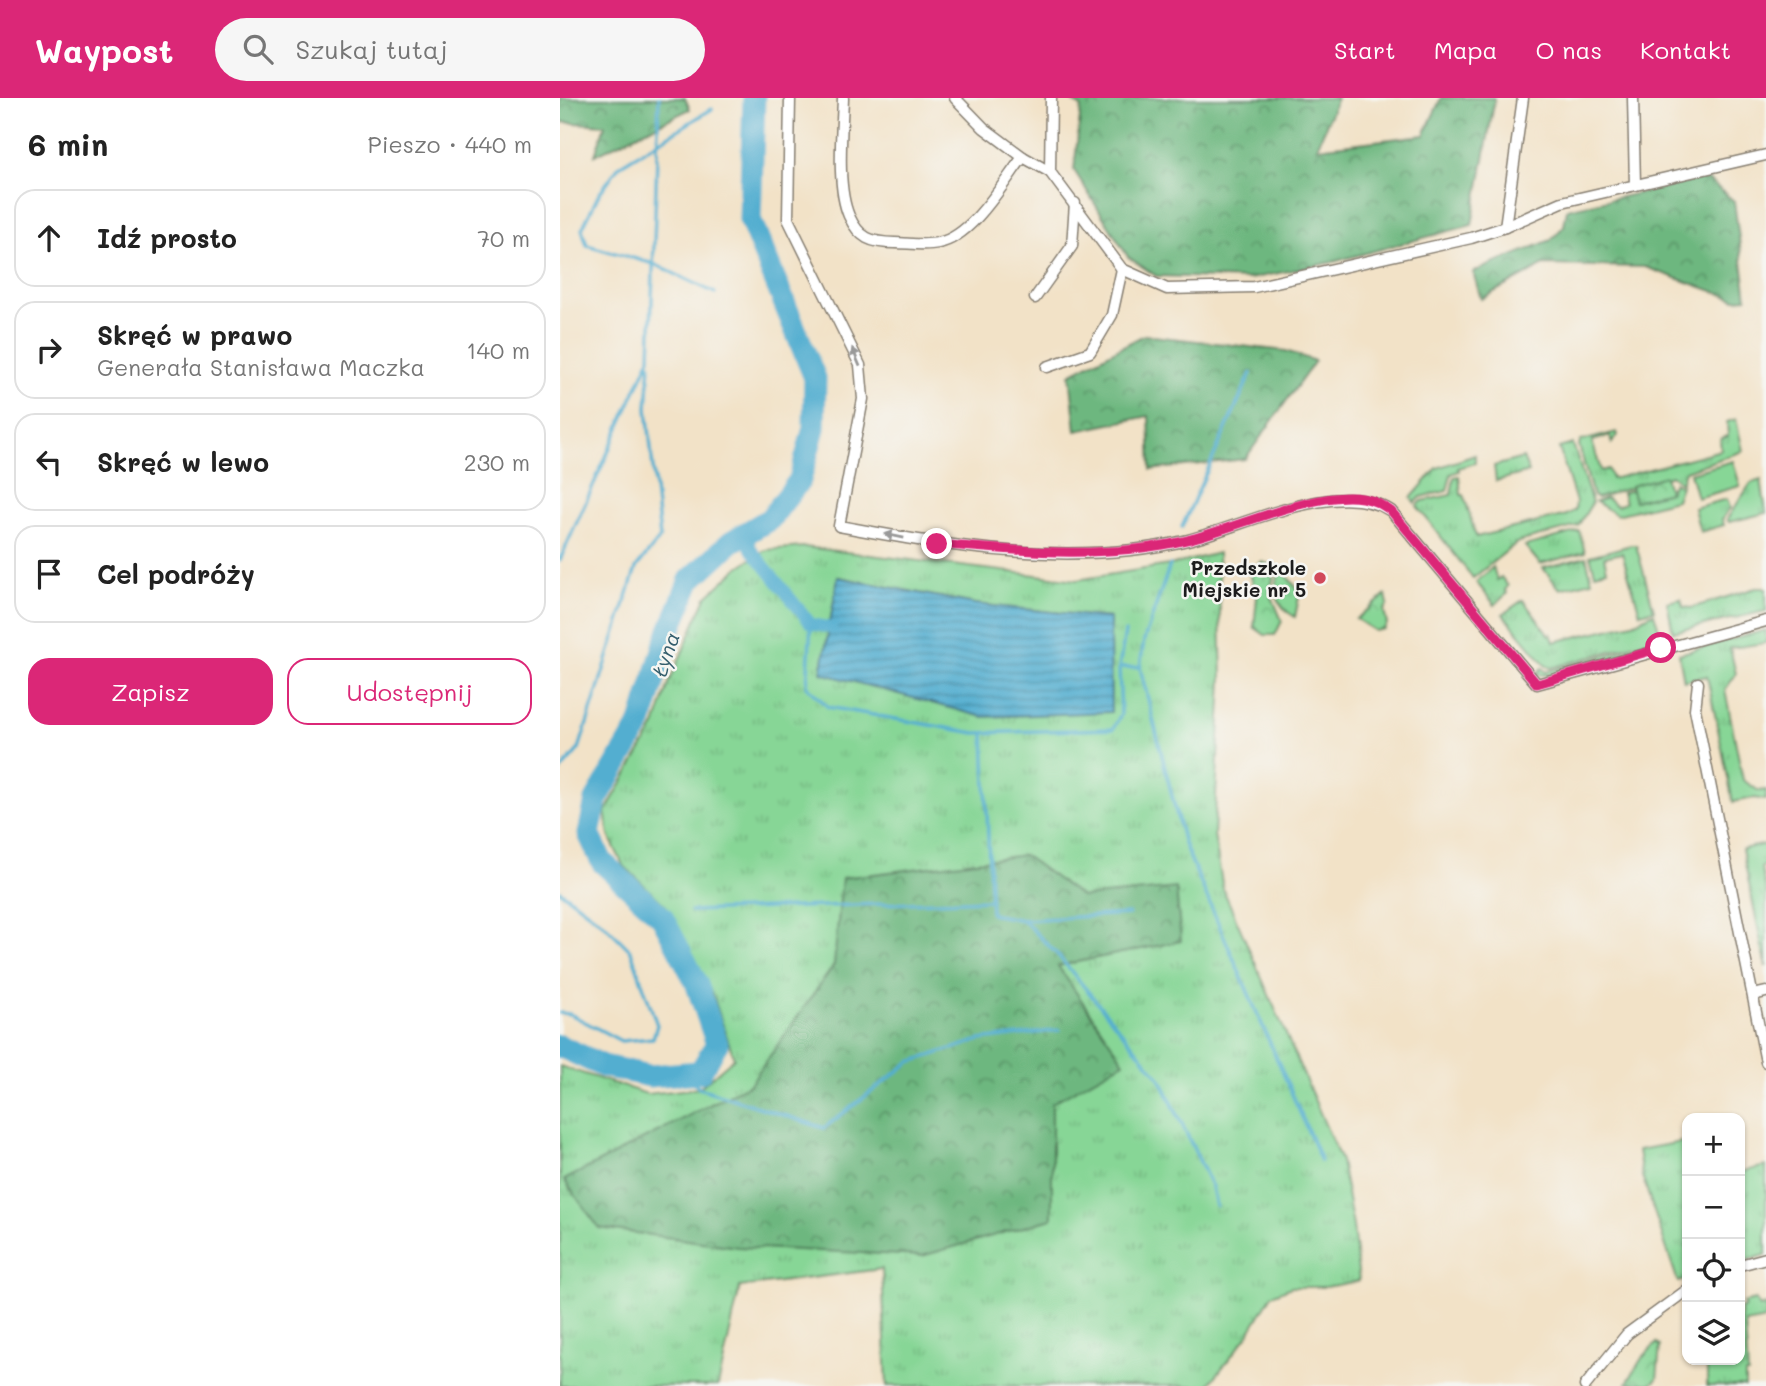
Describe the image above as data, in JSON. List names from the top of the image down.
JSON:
{
  "water": ["Łyna"],
  "places": ["Przedszkole Miejskie nr 5"],
  "page": {
    "header": "Waypost",
    "search": "Szukaj tutaj",
    "nav": [
      "Start",
      "Mapa",
      "O nas",
      "Kontakt"
    ],
    "heading": ["6 min", "Pieszo · 440 m"],
    "list": [
      ["Idź prosto", "70 m"],
      ["Skręć w prawo", "Generała Stanisława Maczka", "140 m"],
      ["Skręć w lewo", "230 m"],
      "Cel podróży"
    ],
    "buttons": ["Zapisz", "Udostępnij"],
    "map_buttons": ["+", "−"]
  }
}
